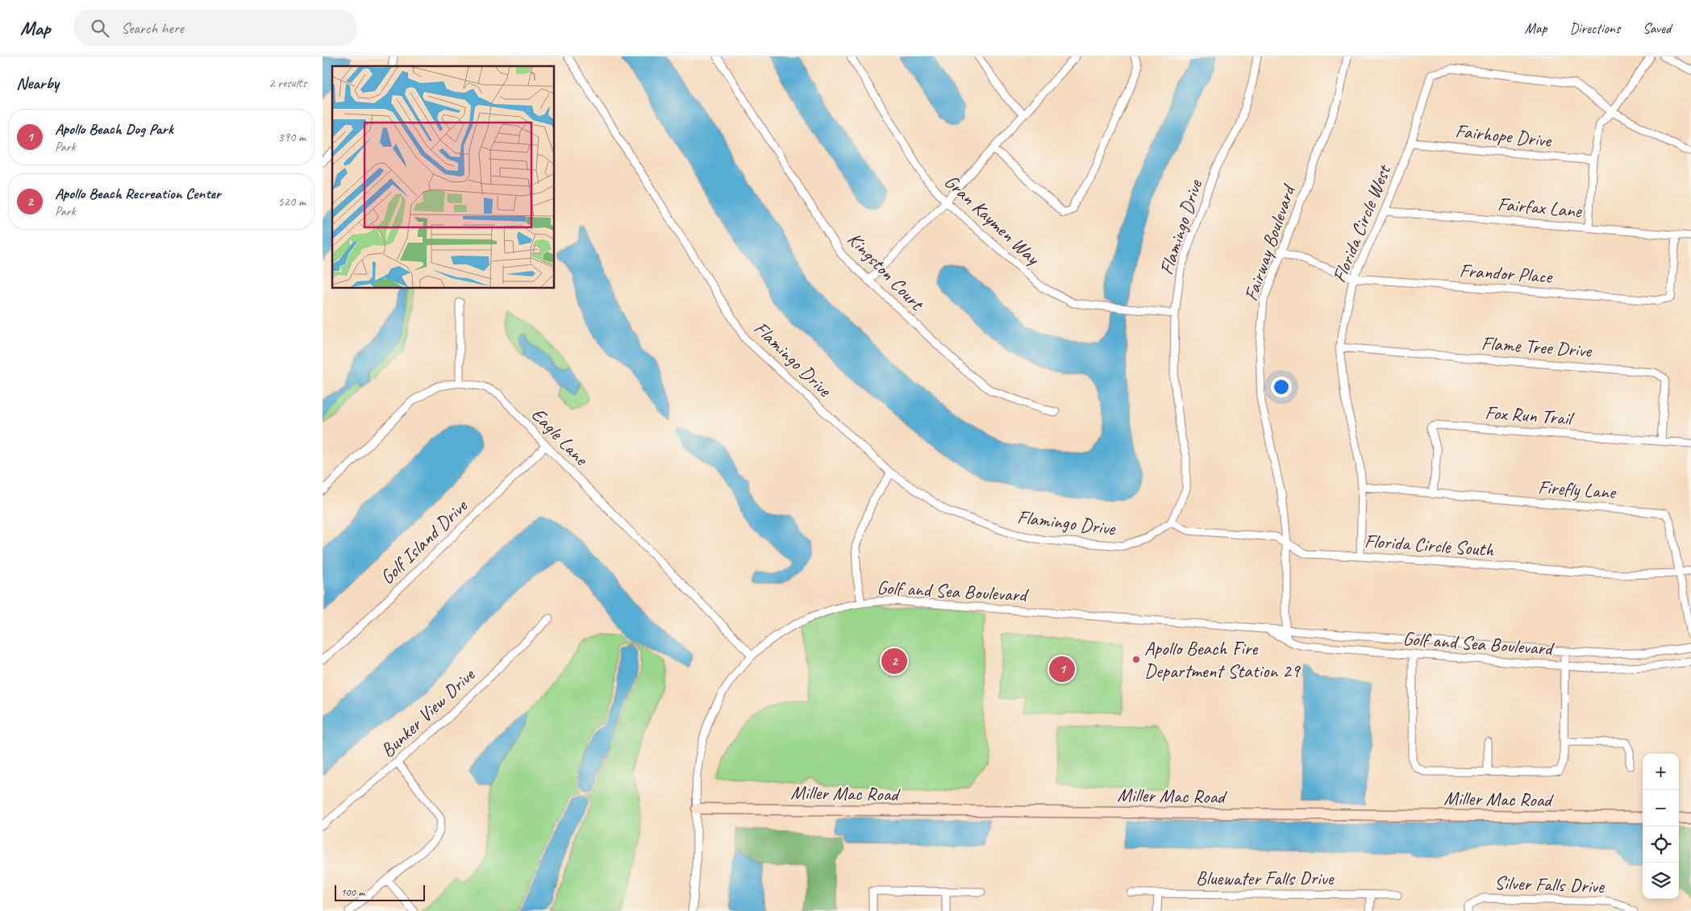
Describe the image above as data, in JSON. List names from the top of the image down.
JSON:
{
  "streets": {
    "street": [
      "Fairhope Drive",
      "Fairfax Lane",
      "Gran Kaymen Way",
      "Florida Circle West",
      "Flamingo Drive",
      "Fairway Boulevard",
      "Kingston Court",
      "Frandor Place",
      "Flame Tree Drive",
      "Fox Run Trail",
      "Eagle Lane",
      "Firefly Lane",
      "Golf Island Drive",
      "Florida Circle South",
      "Golf and Sea Boulevard",
      "Bunker View Drive",
      "Miller Mac Road",
      "Bluewater Falls Drive",
      "Silver Falls Drive"
    ]
  },
  "crossings": [
    ["Fairhope Drive", "Florida Circle West"],
    ["Fairfax Lane", "Florida Circle West"],
    ["Fairfax Lane", "Frandor Place"],
    ["Gran Kaymen Way", "Flamingo Drive"],
    ["Florida Circle West", "Frandor Place"],
    ["Florida Circle West", "Flame Tree Drive"],
    ["Florida Circle West", "Firefly Lane"],
    ["Florida Circle West", "Florida Circle South"],
    ["Flamingo Drive", "Florida Circle South"],
    ["Fairway Boulevard", "Frandor Place"],
    ["Fairway Boulevard", "Florida Circle South"],
    ["Fairway Boulevard", "Golf and Sea Boulevard"],
    ["Flame Tree Drive", "Fox Run Trail"],
    ["Fox Run Trail", "Firefly Lane"],
    ["Eagle Lane", "Golf Island Drive"],
    ["Eagle Lane", "Golf and Sea Boulevard"],
    ["Firefly Lane", "Florida Circle South"],
    ["Golf and Sea Boulevard", "Miller Mac Road"]
  ],
  "places": ["Apollo Beach Fire Department Station 29"],
  "scale_bar": "100 m",
  "page": {
    "header": "Map",
    "search": "Search here",
    "nav": ["Map", "Directions", "Saved"],
    "heading": ["Nearby", "2 results"],
    "list": [
      {
        "mark": "1",
        "name": "Apollo Beach Dog Park",
        "note": "Park",
        "value": "390 m"
      },
      {
        "mark": "2",
        "name": "Apollo Beach Recreation Center",
        "note": "Park",
        "value": "520 m"
      }
    ],
    "pins": ["2", "1"],
    "map_buttons": ["+", "−"],
    "scale": "100 m"
  }
}
